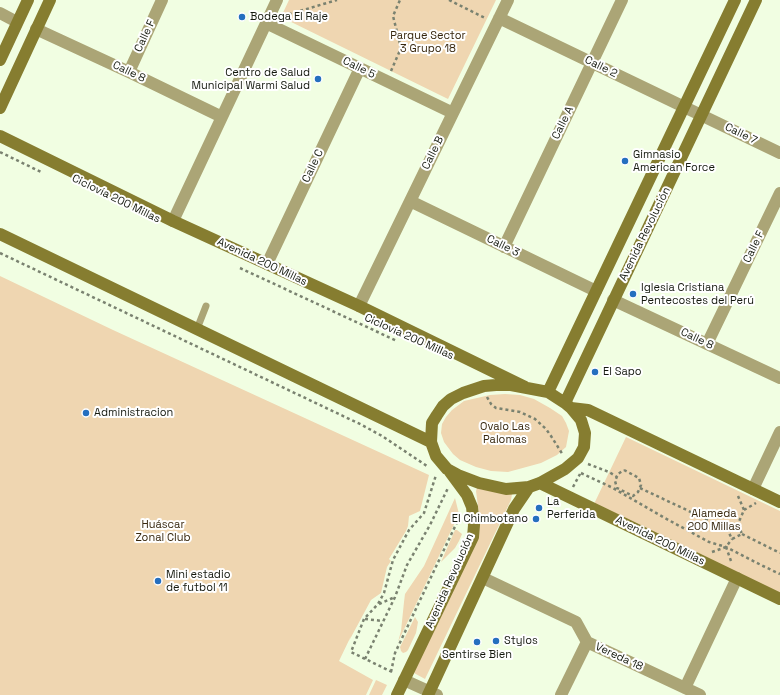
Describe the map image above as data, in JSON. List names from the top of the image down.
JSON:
{
  "streets": {
    "main road": ["Avenida Revolución", "Avenida 200 Millas"],
    "street": [
      "Calle F",
      "Calle 2",
      "Calle 5",
      "Calle 8",
      "Calle A",
      "Calle 7",
      "Calle B",
      "Calle C",
      "Calle 3",
      "Vereda 18"
    ],
    "path": ["Ciclovía 200 Millas"]
  },
  "crossings": [
    ["Calle F", "Calle 8"],
    ["Calle 2", "Calle A"],
    ["Calle 2", "Calle 7"],
    ["Calle 2", "Calle B"],
    ["Calle 2", "Avenida Revolución"],
    ["Calle 5", "Calle B"],
    ["Calle 5", "Calle C"],
    ["Calle 8", "Avenida Revolución"],
    ["Calle A", "Calle 3"],
    ["Calle 7", "Avenida Revolución"],
    ["Calle B", "Calle 3"],
    ["Calle B", "Avenida 200 Millas"],
    ["Calle C", "Avenida 200 Millas"],
    ["Avenida Revolución", "Calle 3"]
  ],
  "parks": [
    "Parque Sector 3 Grupo 18",
    "Ovalo Las Palomas",
    "Alameda 200 Millas",
    "Huáscar Zonal Club"
  ],
  "places": [
    "Bodega El Raje",
    "Centro de Salud Municipal Warmi Salud",
    "Gimnasio American Force",
    "Iglesia Cristiana Pentecostes del Perú",
    "El Sapo",
    "Administracion",
    "La Perferida",
    "El Chimbotano",
    "Mini estadio de futbol 11",
    "Stylos",
    "Sentirse Bien"
  ]
}
